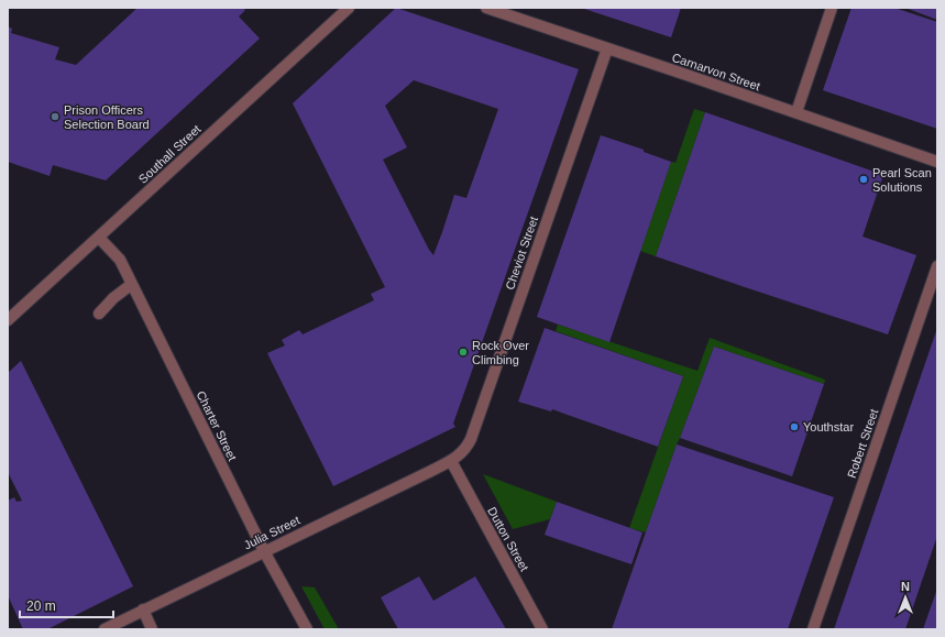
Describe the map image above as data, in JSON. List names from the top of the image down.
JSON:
{
  "streets": {
    "street": [
      "Carnarvon Street",
      "Southall Street",
      "Cheviot Street",
      "Charter Street",
      "Robert Street",
      "Julia Street",
      "Dutton Street"
    ]
  },
  "crossings": [
    ["Carnarvon Street", "Cheviot Street"],
    ["Southall Street", "Charter Street"],
    ["Cheviot Street", "Julia Street"],
    ["Cheviot Street", "Dutton Street"],
    ["Charter Street", "Julia Street"],
    ["Julia Street", "Dutton Street"]
  ],
  "places": [
    "Prison Officers Selection Board",
    "Pearl Scan Solutions",
    "Rock Over Climbing",
    "Youthstar"
  ],
  "scale_bar": "20 m",
  "north": "top"
}
